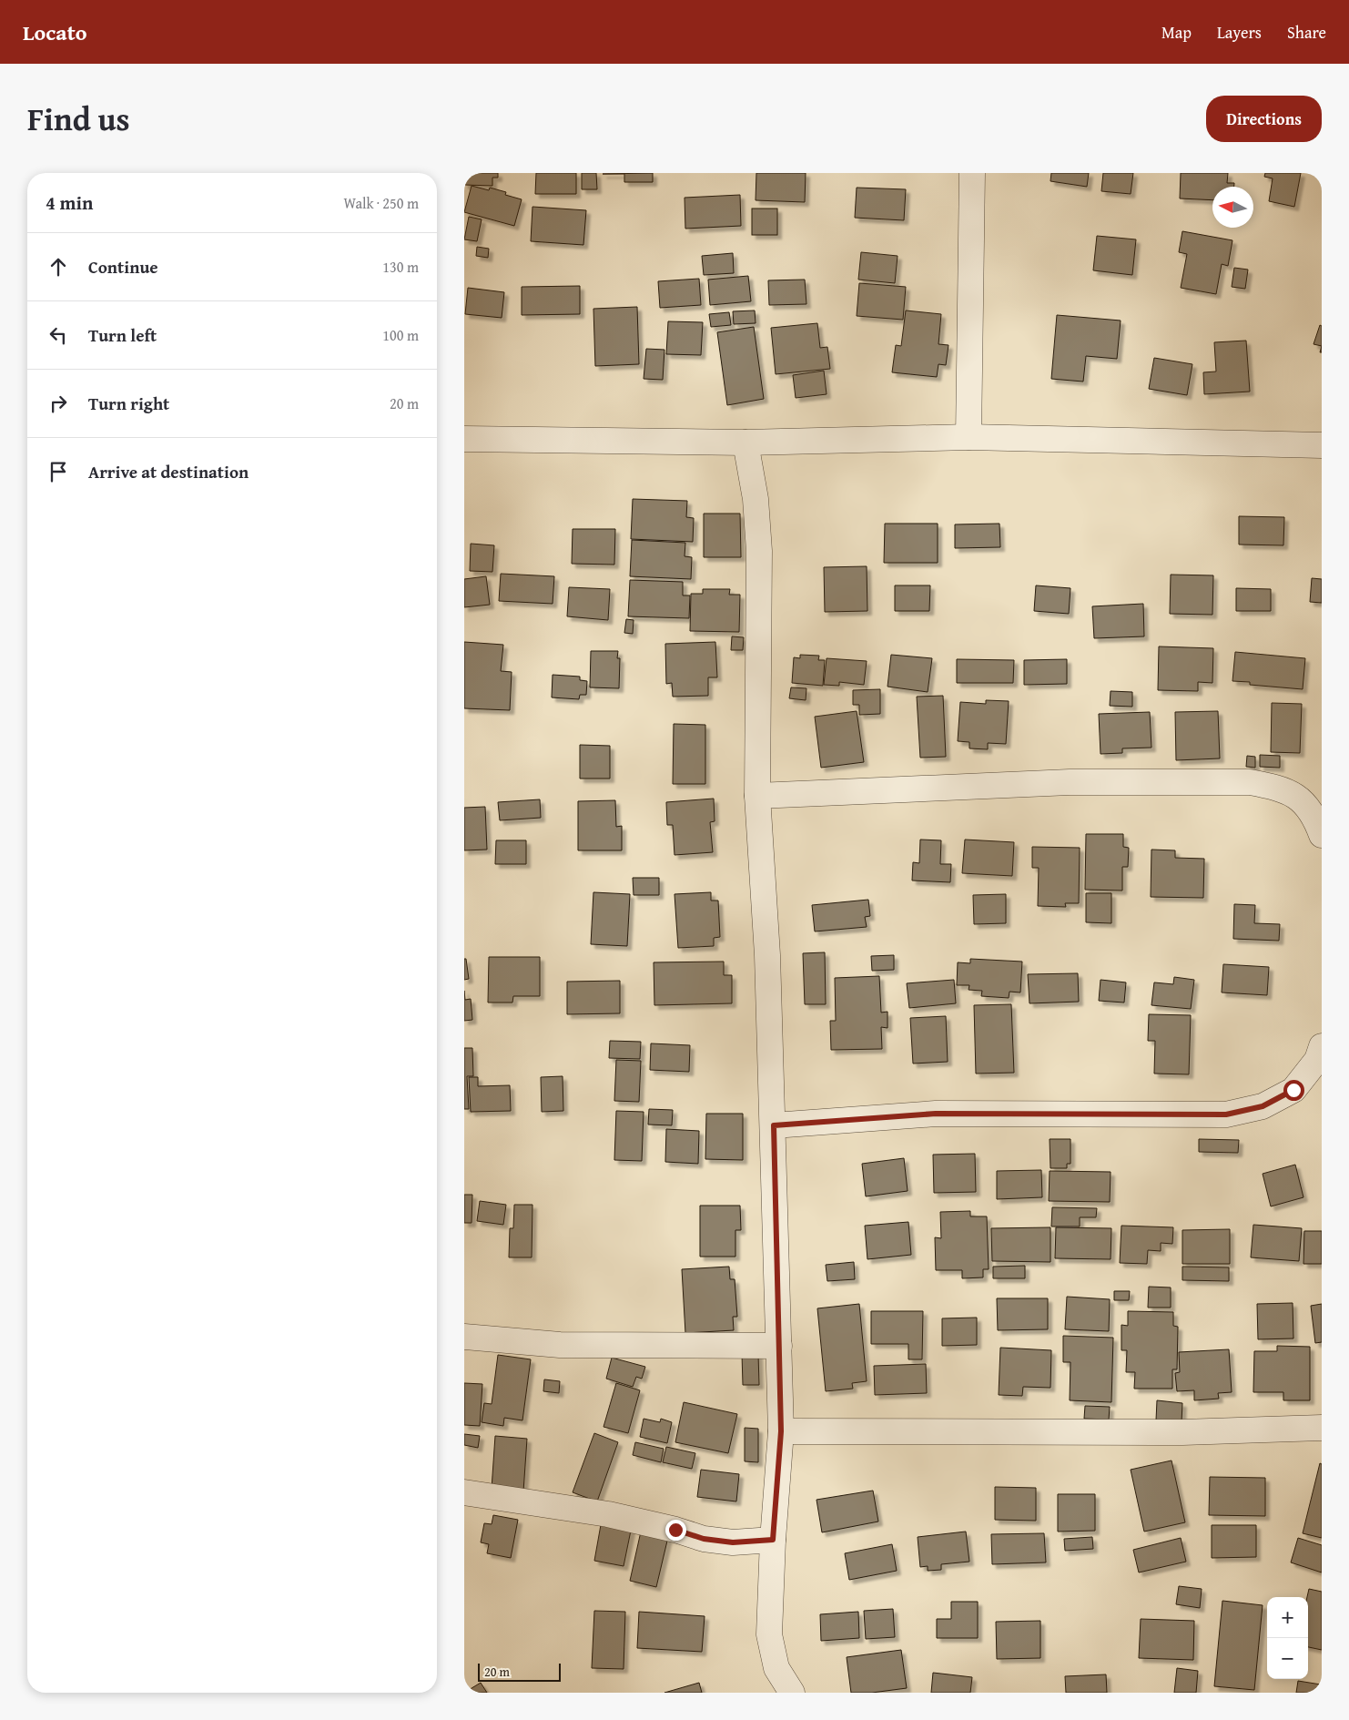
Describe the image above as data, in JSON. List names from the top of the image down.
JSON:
{
  "scale_bar": "20 m",
  "north": "left",
  "page": {
    "header": "Locato",
    "nav": ["Map", "Layers", "Share"],
    "title": "Find us",
    "buttons": "Directions",
    "heading": ["4 min", "Walk · 250 m"],
    "list": [
      ["Continue", "130 m"],
      ["Turn left", "100 m"],
      ["Turn right", "20 m"],
      "Arrive at destination"
    ],
    "map_buttons": ["+", "−"],
    "scale": "20 m"
  }
}
